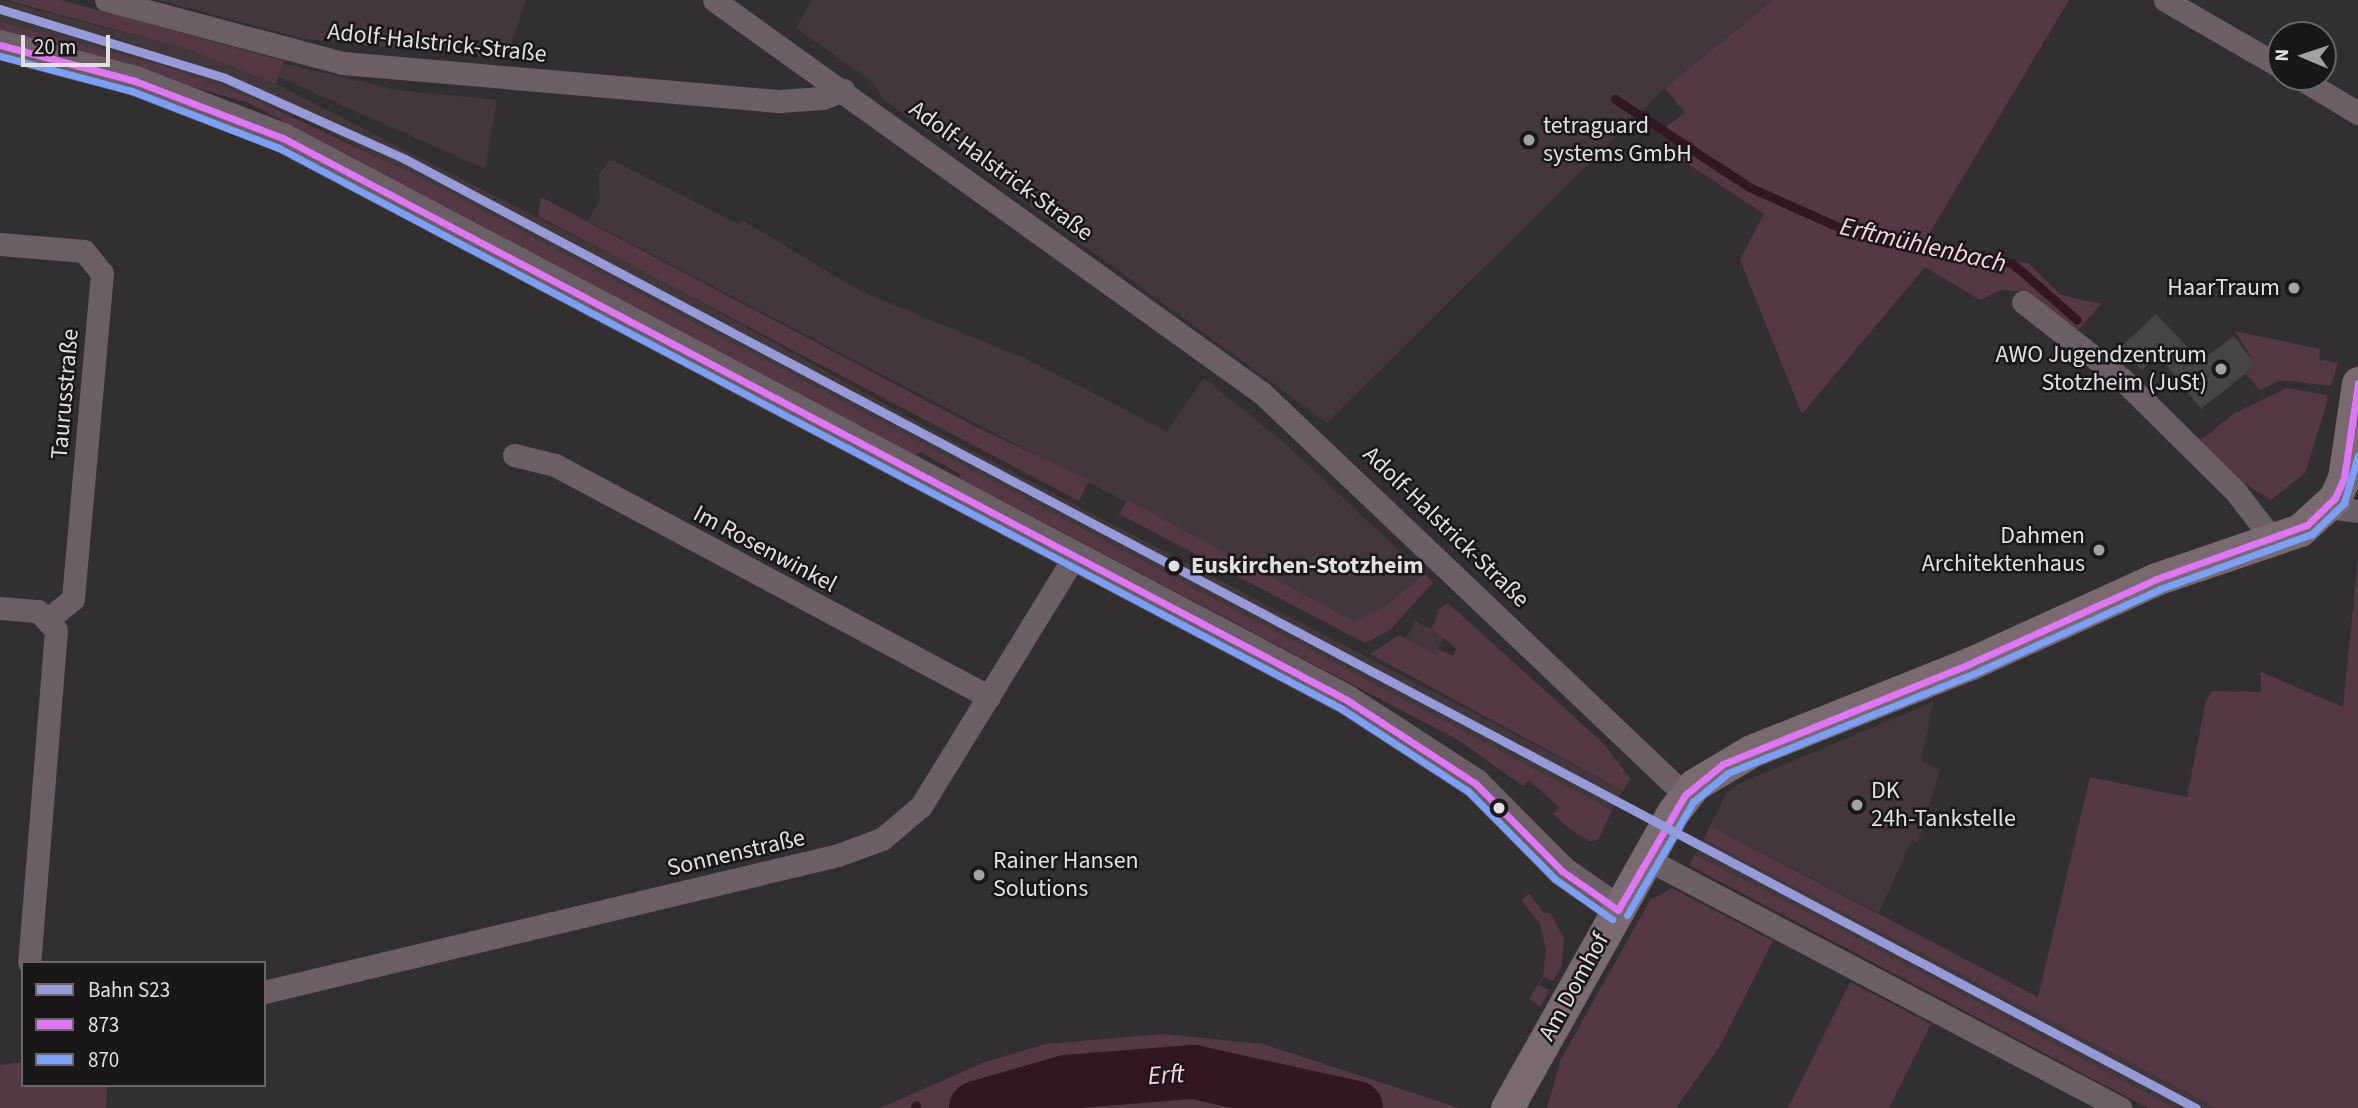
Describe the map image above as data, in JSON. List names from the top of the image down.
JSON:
{
  "streets": {
    "main road": ["Am Domhof"],
    "street": [
      "Adolf-Halstrick-Straße",
      "Taurusstraße",
      "Im Rosenwinkel",
      "Sonnenstraße"
    ]
  },
  "crossings": [
    ["Adolf-Halstrick-Straße", "Am Domhof"],
    ["Im Rosenwinkel", "Sonnenstraße"]
  ],
  "water": ["Erftmühlenbach", "Erft"],
  "places": [
    "tetraguard systems GmbH",
    "HaarTraum",
    "AWO Jugendzentrum Stotzheim (JuSt)",
    "Dahmen Architektenhaus",
    "Euskirchen-Stotzheim",
    "DK 24h-Tankstelle",
    "Rainer Hansen Solutions"
  ],
  "lines": ["rail line S23", "transit line 873", "transit line 870"],
  "legend": ["Bahn S23", "873", "870"],
  "scale_bar": "20 m",
  "north": "left"
}
